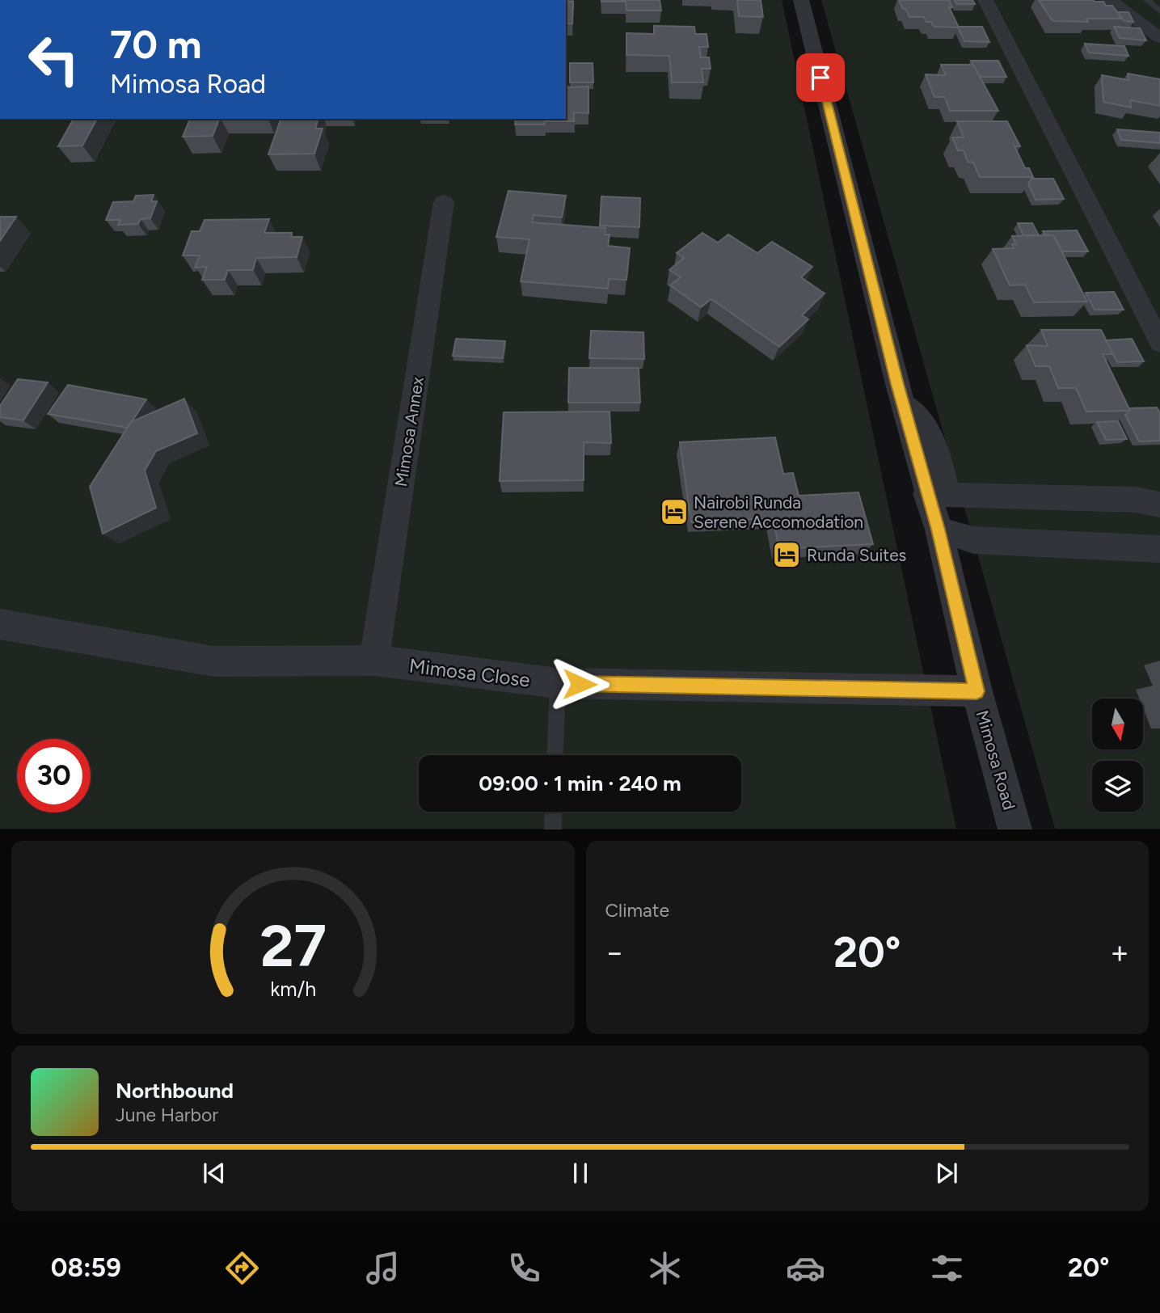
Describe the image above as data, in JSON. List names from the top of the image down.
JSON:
{
  "streets": {
    "street": ["Mimosa Annex", "Mimosa Close", "Mimosa Road"]
  },
  "crossings": [
    ["Mimosa Annex", "Mimosa Close"],
    ["Mimosa Close", "Mimosa Road"]
  ],
  "places": {
    "hotel": ["Nairobi Runda Serene Accomodation", "Runda Suites"]
  },
  "north": "bottom",
  "page": {
    "turn": ["70 m", "Mimosa Road"],
    "limit": "30",
    "trip": "09:00 · 1 min · 240 m",
    "tile": "Climate",
    "heat": ["−", "20°", "+"],
    "song": ["Northbound", "June Harbor"],
    "tabs": ["08:59", "20°"],
    "gauge": ["27", "km/h"]
  }
}
